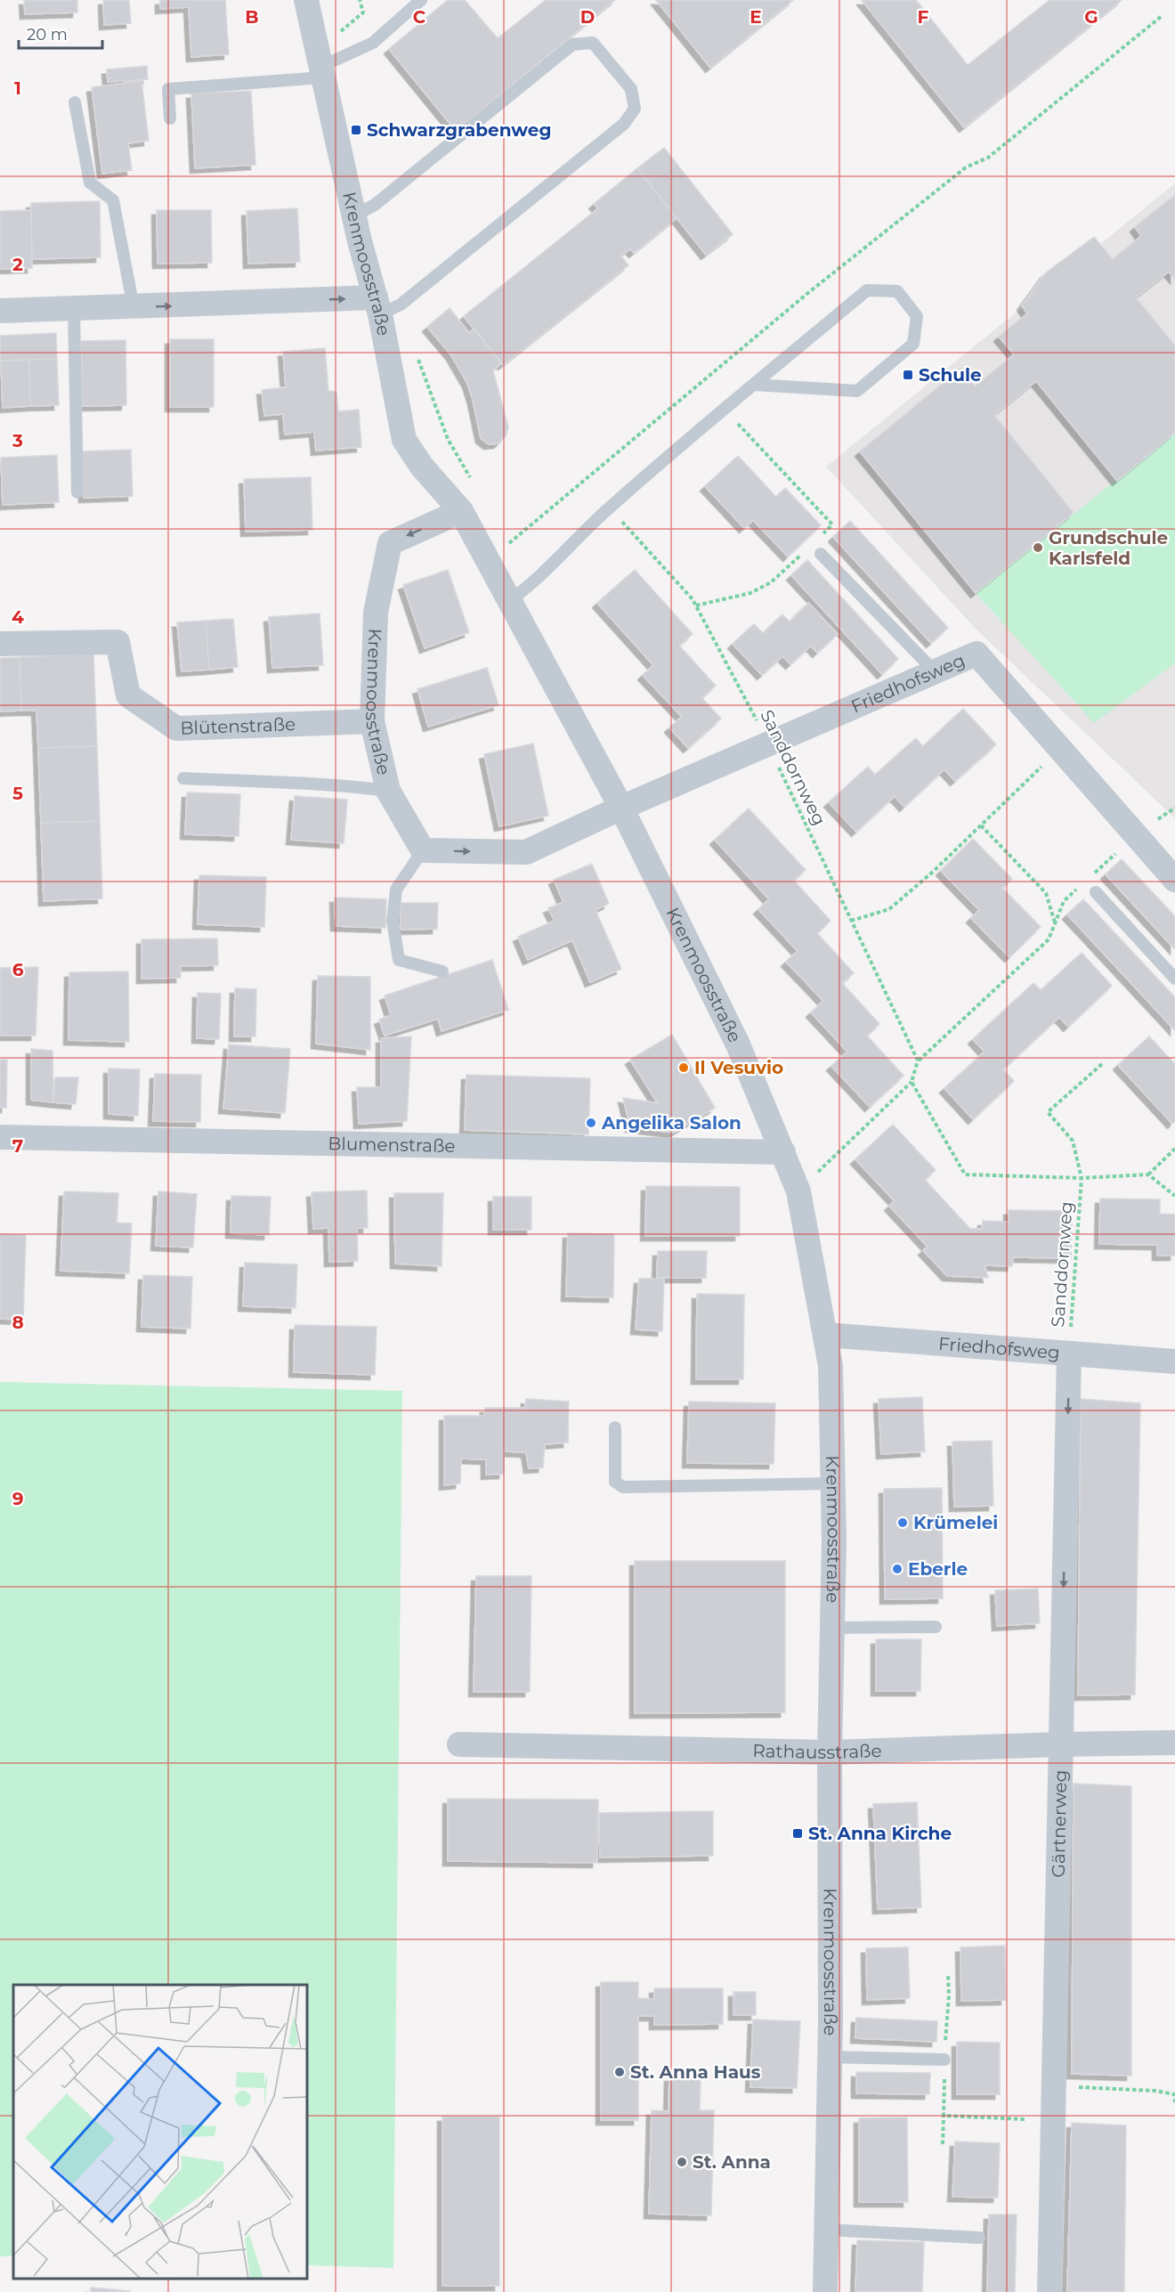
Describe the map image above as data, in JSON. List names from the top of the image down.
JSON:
{
  "streets": {
    "street": [
      "Krenmoosstraße",
      "Friedhofsweg",
      "Blütenstraße",
      "Blumenstraße",
      "Rathausstraße",
      "Gärtnerweg"
    ],
    "path": ["Sanddornweg"]
  },
  "crossings": [
    ["Krenmoosstraße", "Friedhofsweg"],
    ["Krenmoosstraße", "Blütenstraße"],
    ["Krenmoosstraße", "Blumenstraße"],
    ["Krenmoosstraße", "Rathausstraße"],
    ["Friedhofsweg", "Sanddornweg"],
    ["Friedhofsweg", "Gärtnerweg"],
    ["Sanddornweg", "Gärtnerweg"],
    ["Rathausstraße", "Gärtnerweg"]
  ],
  "one_way": ["Gärtnerweg"],
  "places": {
    "transit": ["Schwarzgrabenweg", "Schule", "St. Anna Kirche"],
    "other": [
      "Grundschule Karlsfeld",
      "Il Vesuvio",
      "Angelika Salon",
      "Krümelei",
      "Eberle",
      "St. Anna Haus",
      "St. Anna"
    ]
  },
  "scale_bar": "20 m",
  "grid": {
    "columns": [
      "B",
      "C",
      "D",
      "E",
      "F",
      "G"
    ],
    "rows": [
      "1",
      "2",
      "3",
      "4",
      "5",
      "6",
      "7",
      "8",
      "9"
    ]
  }
}
